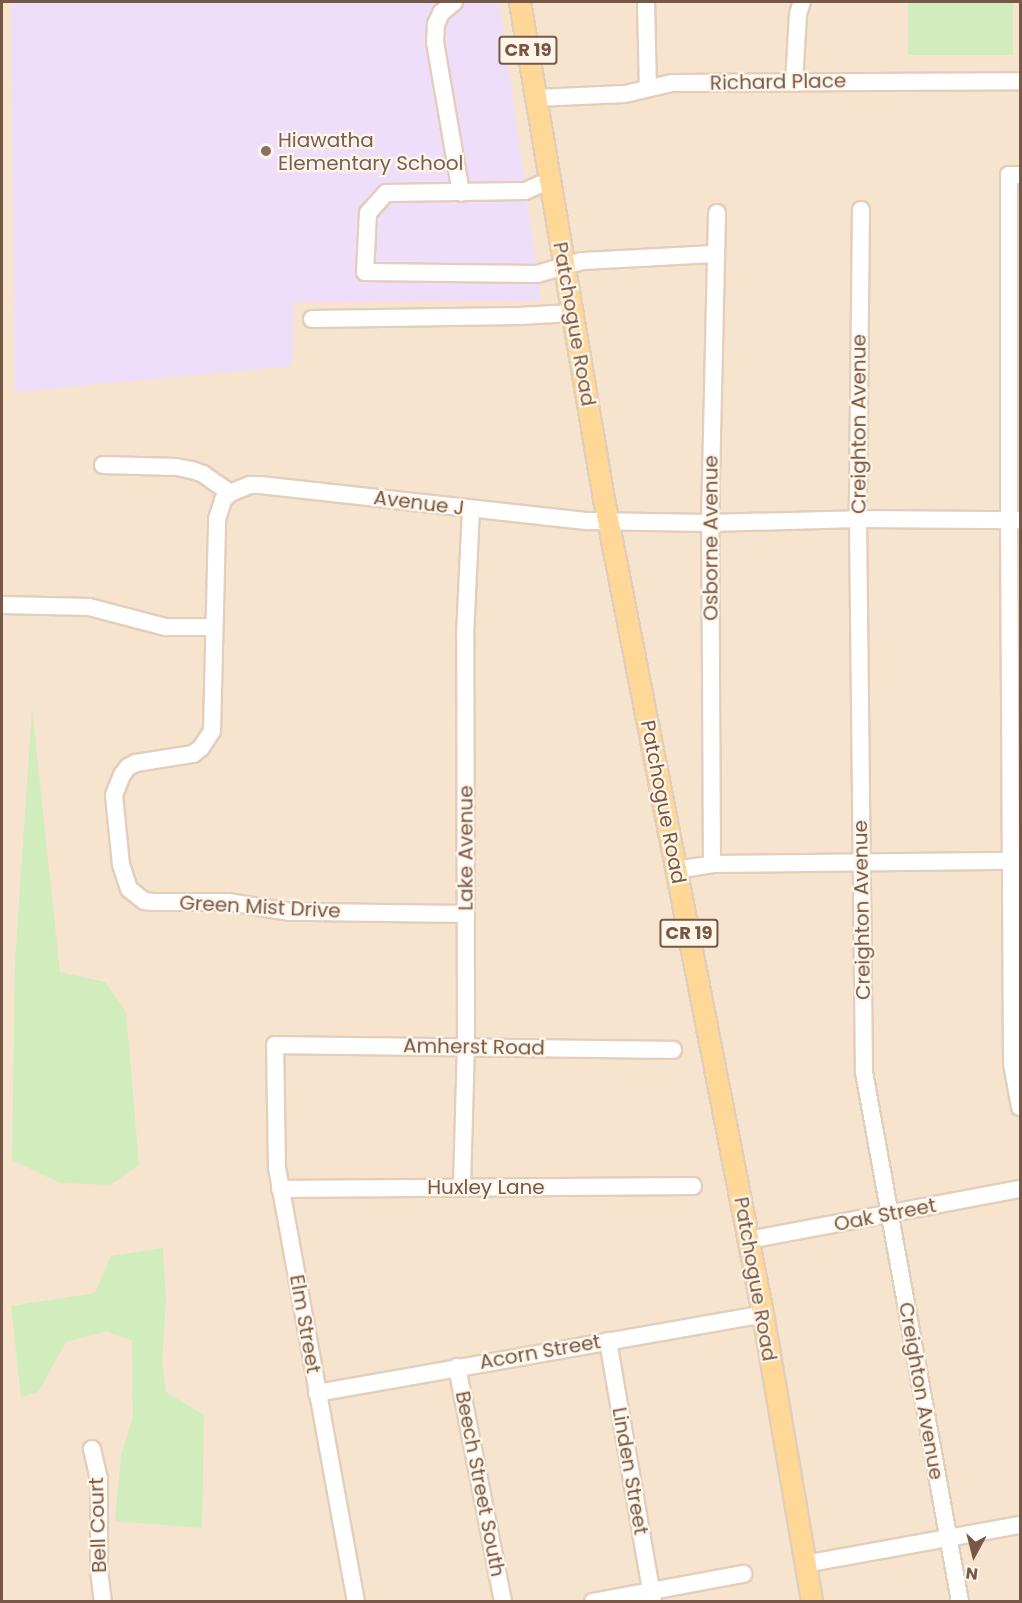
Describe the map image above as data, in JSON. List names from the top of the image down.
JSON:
{
  "streets": {
    "main road": ["CR 19", "Patchogue Road"],
    "street": [
      "Richard Place",
      "Creighton Avenue",
      "Avenue J",
      "Osborne Avenue",
      "Lake Avenue",
      "Green Mist Drive",
      "Amherst Road",
      "Huxley Lane",
      "Oak Street",
      "Elm Street",
      "Acorn Street",
      "Linden Street",
      "Beech Street South",
      "Bell Court"
    ]
  },
  "crossings": [
    ["Richard Place", "Patchogue Road"],
    ["Patchogue Road", "Avenue J"],
    ["Patchogue Road", "Oak Street"],
    ["Patchogue Road", "Acorn Street"],
    ["Creighton Avenue", "Avenue J"],
    ["Creighton Avenue", "Oak Street"],
    ["Avenue J", "Osborne Avenue"],
    ["Avenue J", "Lake Avenue"],
    ["Avenue J", "Green Mist Drive"],
    ["Lake Avenue", "Green Mist Drive"],
    ["Lake Avenue", "Amherst Road"],
    ["Lake Avenue", "Huxley Lane"],
    ["Amherst Road", "Elm Street"],
    ["Huxley Lane", "Elm Street"],
    ["Elm Street", "Acorn Street"],
    ["Acorn Street", "Linden Street"],
    ["Acorn Street", "Beech Street South"]
  ],
  "places": ["Hiawatha Elementary School"],
  "north": "bottom"
}
